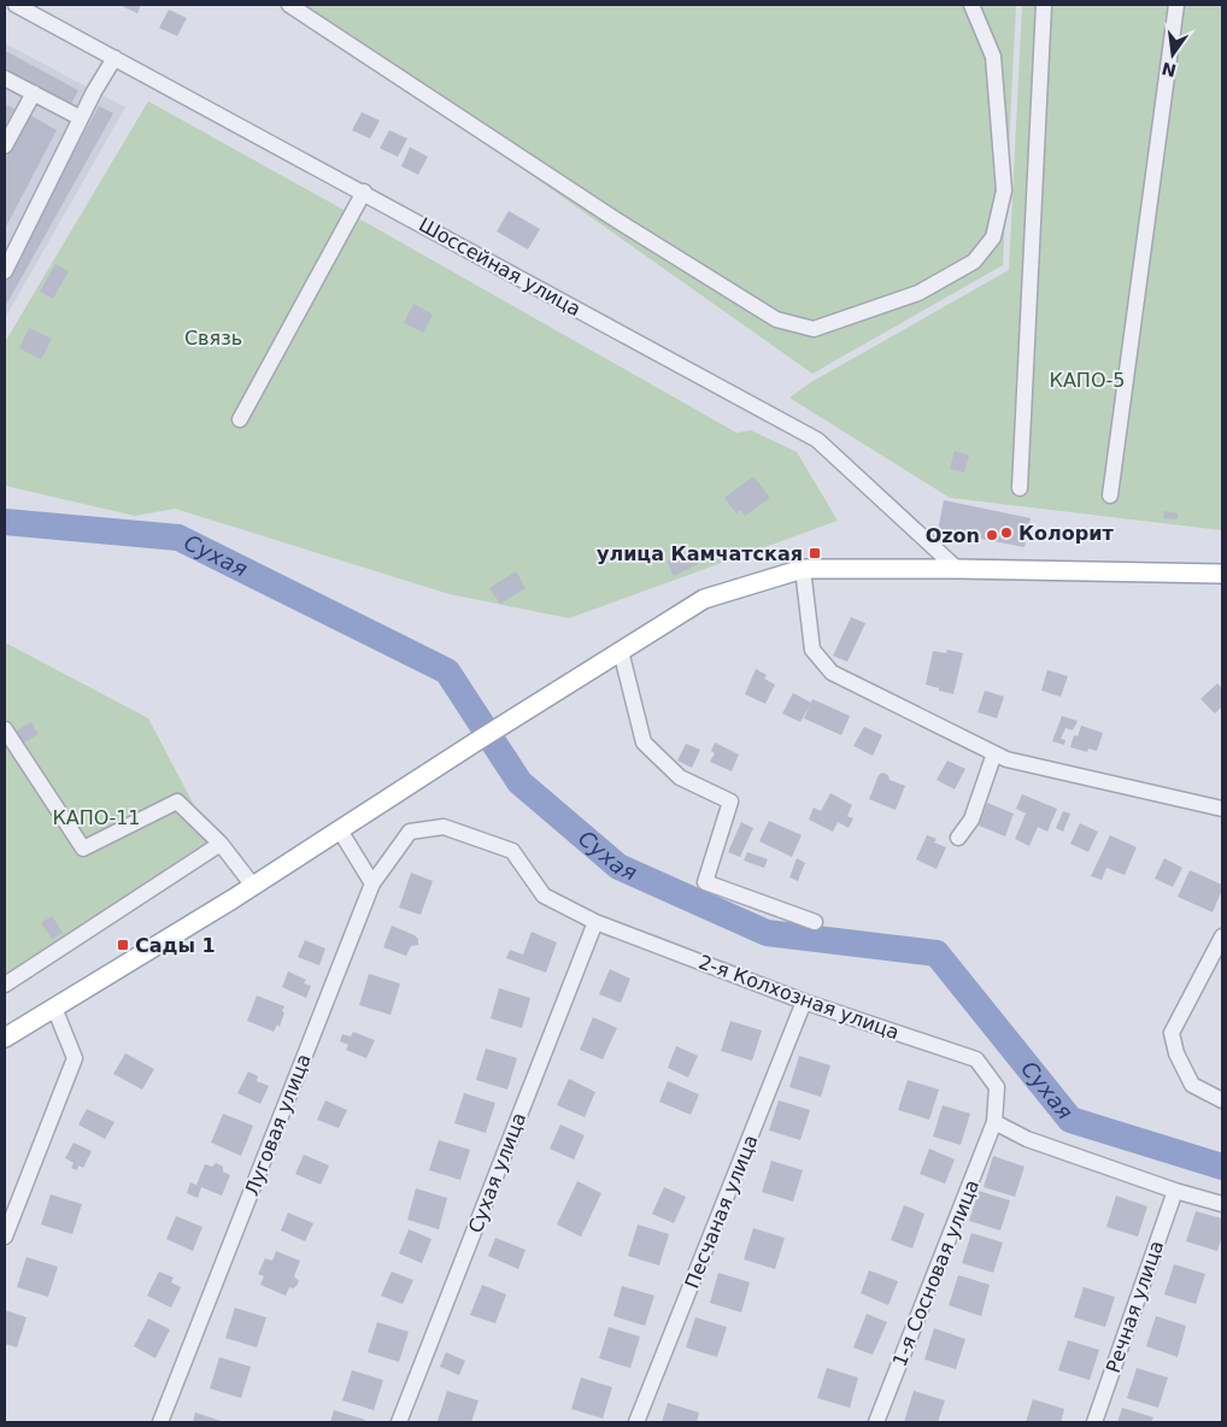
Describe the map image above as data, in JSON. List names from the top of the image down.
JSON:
{
  "streets": {
    "street": [
      "Шоссейная улица",
      "2-я Колхозная улица",
      "Луговая улица",
      "Сухая улица",
      "Песчаная улица",
      "1-я Сосновая улица",
      "Речная улица"
    ]
  },
  "crossings": [
    ["2-я Колхозная улица", "Луговая улица"],
    ["2-я Колхозная улица", "Сухая улица"],
    ["2-я Колхозная улица", "Песчаная улица"],
    ["2-я Колхозная улица", "1-я Сосновая улица"]
  ],
  "water": ["Сухая"],
  "parks": ["Связь", "КАПО-5", "КАПО-11"],
  "places": {
    "other": ["Колорит", "Ozon"],
    "transit": ["улица Камчатская", "Сады 1"]
  },
  "north": "bottom"
}
